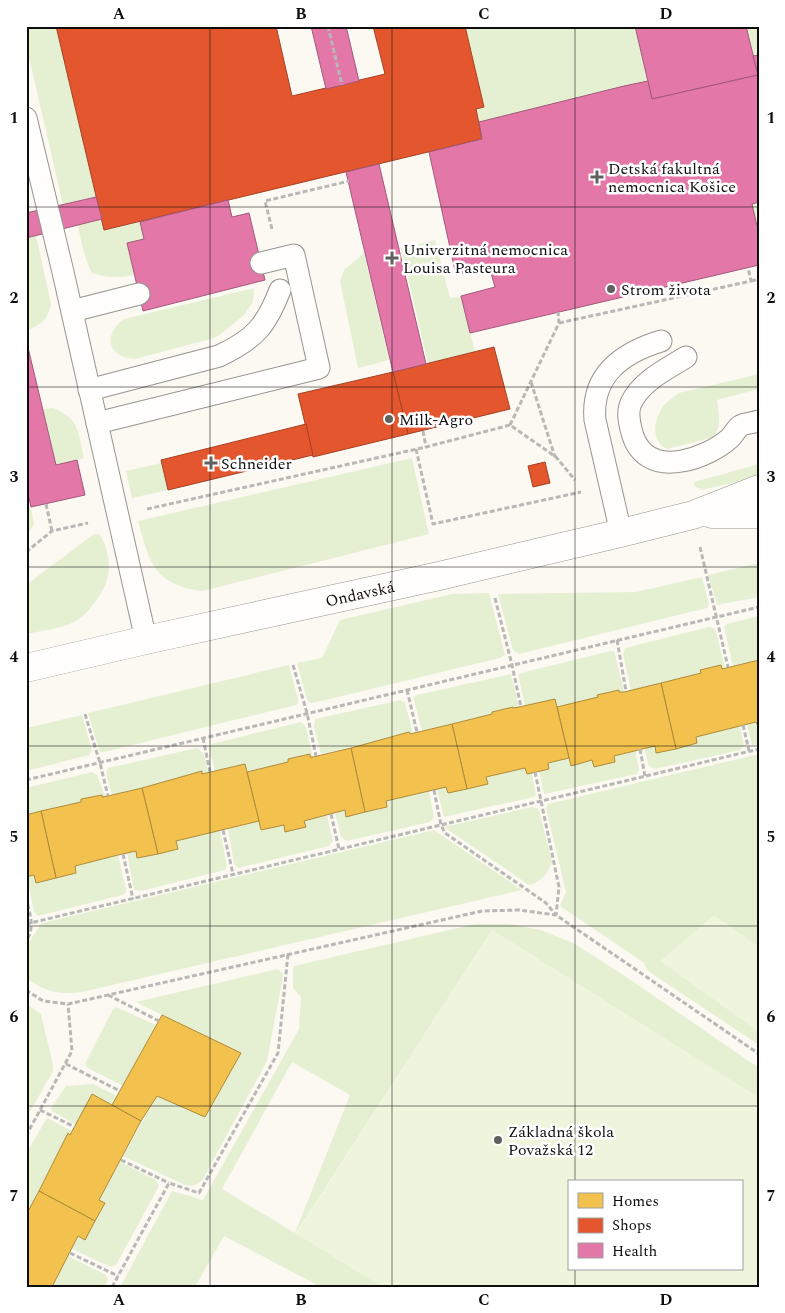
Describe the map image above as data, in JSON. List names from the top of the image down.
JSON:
{
  "streets": {
    "street": ["Ondavská"]
  },
  "places": {
    "health": ["Detská fakultná nemocnica Košice", "Univerzitná nemocnica Louisa Pasteura", "Schneider"],
    "other": ["Strom života", "Milk-Agro", "Základná škola Považská 12"]
  },
  "legend": ["Homes", "Shops", "Health"],
  "grid": {
    "columns": [
      "A",
      "B",
      "C",
      "D"
    ],
    "rows": [
      "1",
      "2",
      "3",
      "4",
      "5",
      "6",
      "7"
    ]
  }
}
